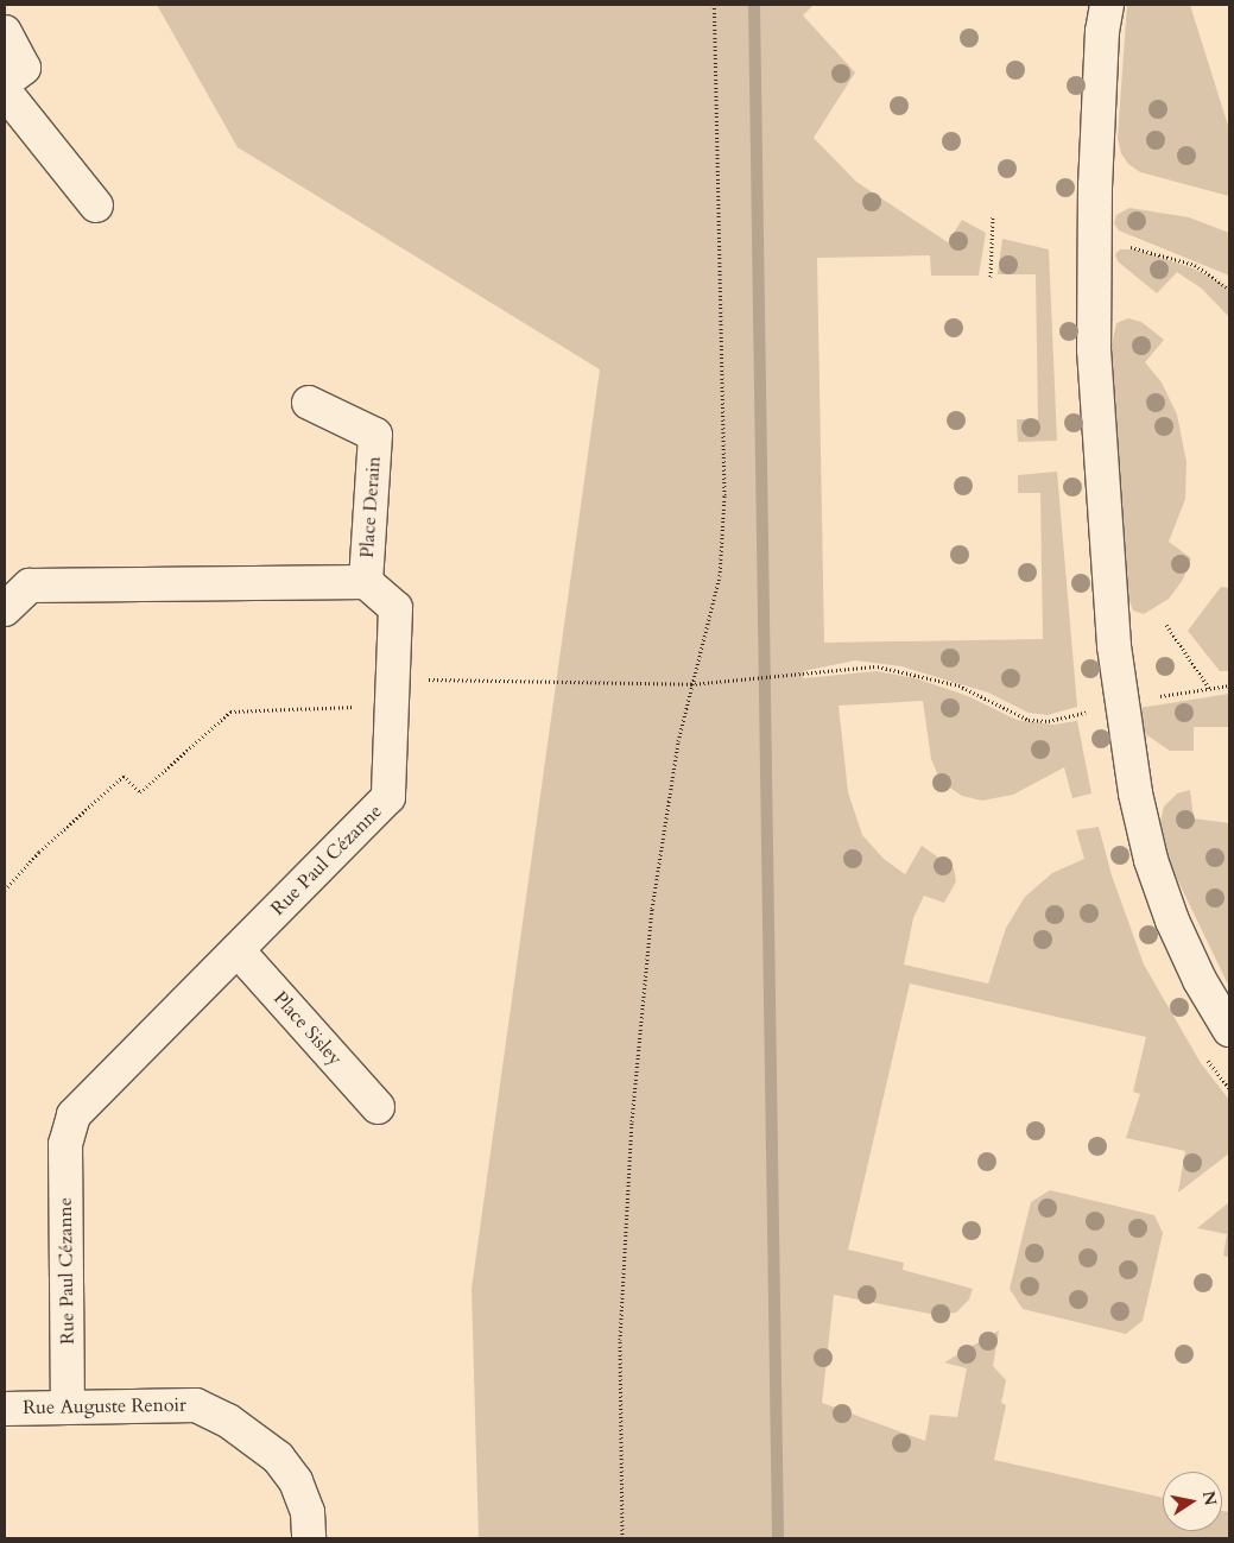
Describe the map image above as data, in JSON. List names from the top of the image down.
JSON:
{
  "streets": {
    "street": [
      "Place Derain",
      "Rue Paul Cézanne",
      "Place Sisley",
      "Rue Auguste Renoir"
    ]
  },
  "crossings": [
    ["Place Derain", "Rue Paul Cézanne"],
    ["Rue Paul Cézanne", "Place Sisley"],
    ["Rue Paul Cézanne", "Rue Auguste Renoir"]
  ],
  "north": "right"
}
